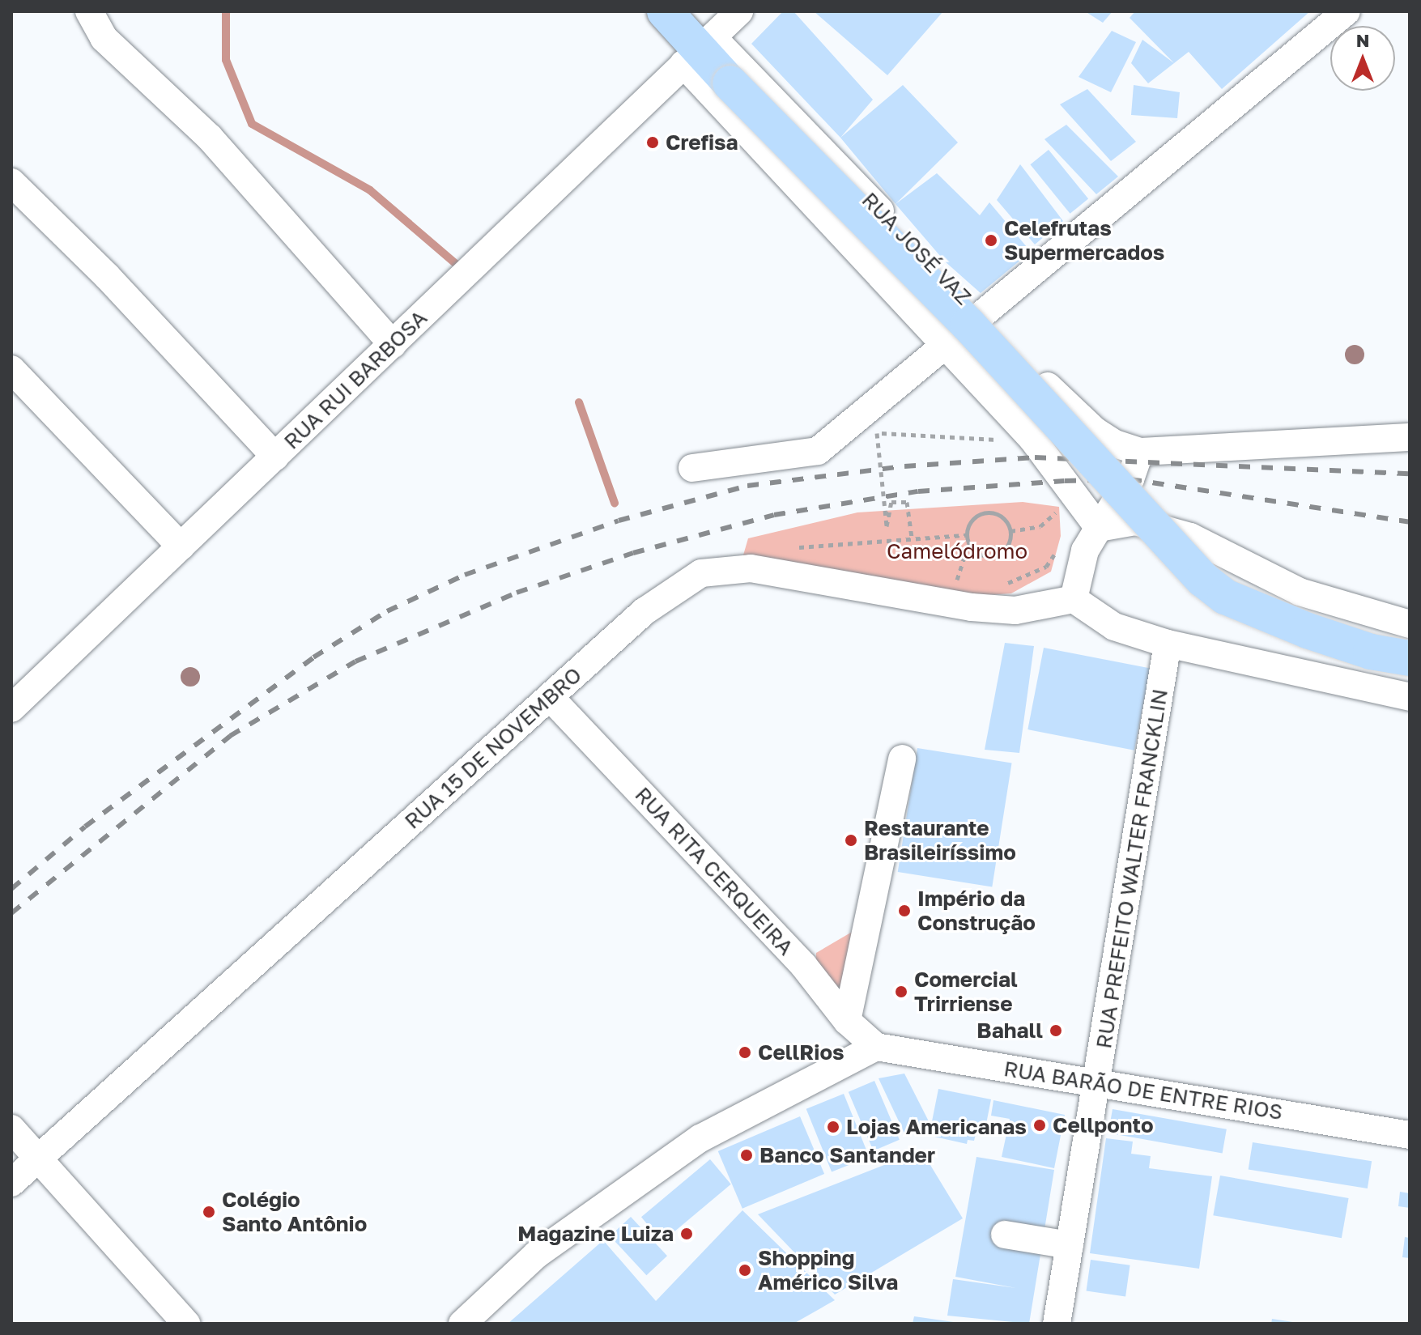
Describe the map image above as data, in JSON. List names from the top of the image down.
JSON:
{
  "streets": {
    "street": [
      "RUA JOSÉ VAZ",
      "RUA RUI BARBOSA",
      "RUA 15 DE NOVEMBRO",
      "RUA PREFEITO WALTER FRANCKLIN",
      "RUA RITA CERQUEIRA",
      "RUA BARÃO DE ENTRE RIOS"
    ]
  },
  "crossings": [
    ["RUA JOSÉ VAZ", "RUA RUI BARBOSA"],
    ["RUA 15 DE NOVEMBRO", "RUA RITA CERQUEIRA"],
    ["RUA PREFEITO WALTER FRANCKLIN", "RUA BARÃO DE ENTRE RIOS"],
    ["RUA RITA CERQUEIRA", "RUA BARÃO DE ENTRE RIOS"]
  ],
  "parks": ["Camelódromo"],
  "places": [
    "Crefisa",
    "Celefrutas Supermercados",
    "Restaurante Brasileiríssimo",
    "Império da Construção",
    "Comercial Trirriense",
    "Bahall",
    "CellRios",
    "Cellponto",
    "Lojas Americanas",
    "Banco Santander",
    "Colégio Santo Antônio",
    "Magazine Luiza",
    "Shopping Américo Silva"
  ],
  "north": "top"
}
